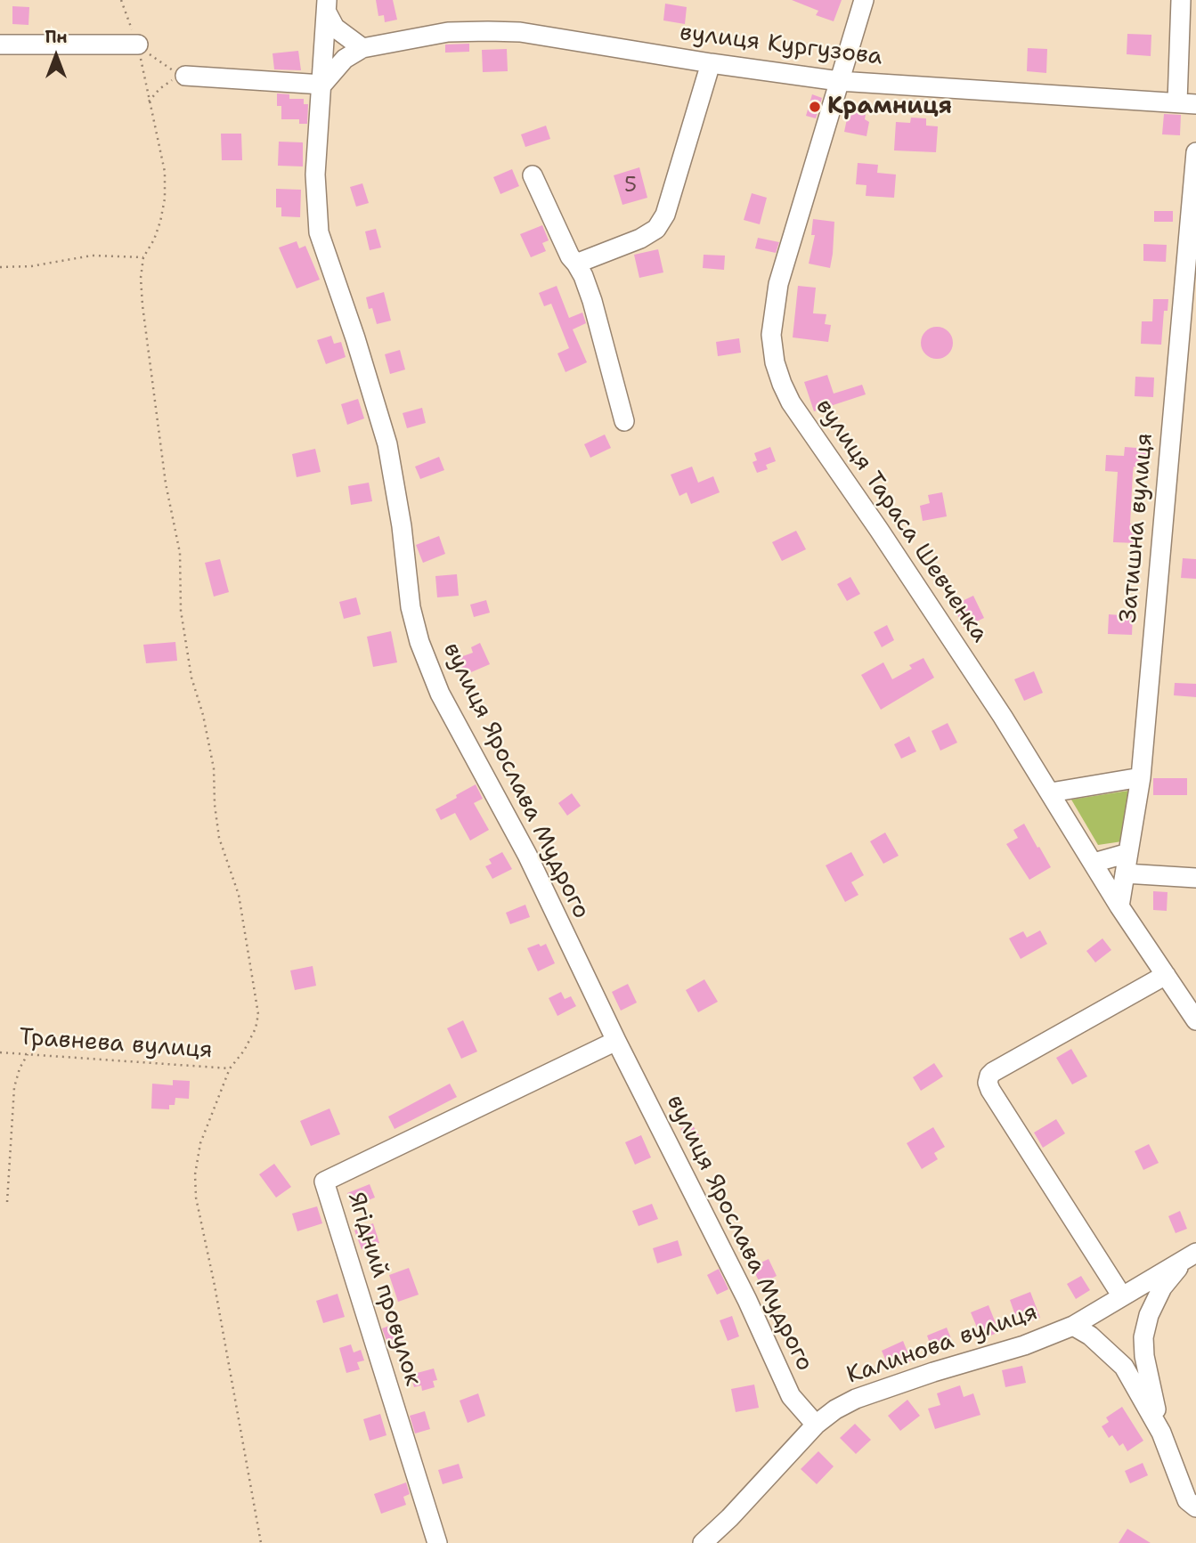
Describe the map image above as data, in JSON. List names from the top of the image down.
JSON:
{
  "streets": {
    "street": [
      "вулиця Кургузова",
      "вулиця Тараса Шевченка",
      "Затишна вулиця",
      "вулиця Ярослава Мудрого",
      "Ягідний провулок",
      "Калинова вулиця"
    ],
    "path": ["Травнева вулиця"]
  },
  "crossings": [
    ["вулиця Кургузова", "вулиця Тараса Шевченка"],
    ["вулиця Тараса Шевченка", "Затишна вулиця"],
    ["вулиця Ярослава Мудрого", "Ягідний провулок"],
    ["вулиця Ярослава Мудрого", "Калинова вулиця"]
  ],
  "places": ["Крамниця"],
  "house_numbers": ["5"],
  "north": "top"
}
